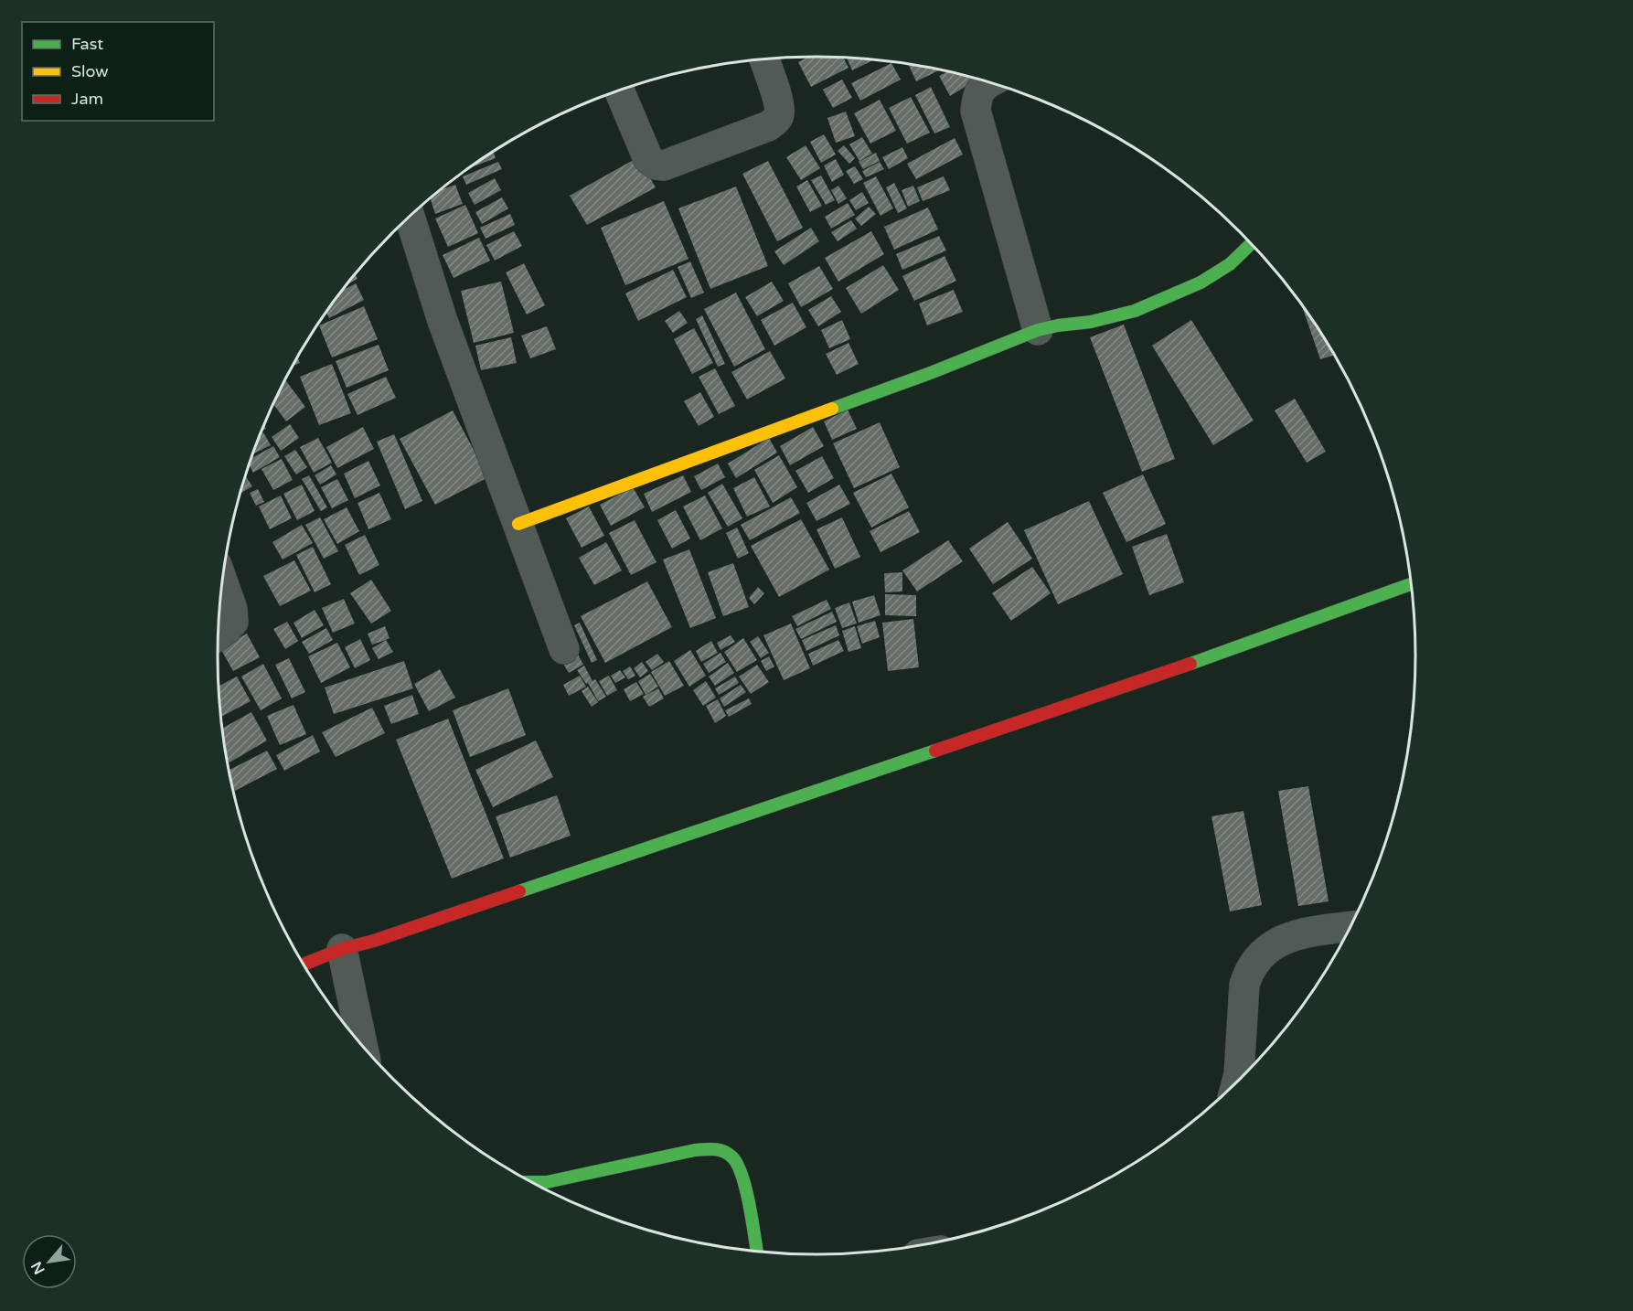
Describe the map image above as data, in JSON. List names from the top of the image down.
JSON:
{
  "legend": ["Fast", "Slow", "Jam"],
  "north": "bottom left"
}
